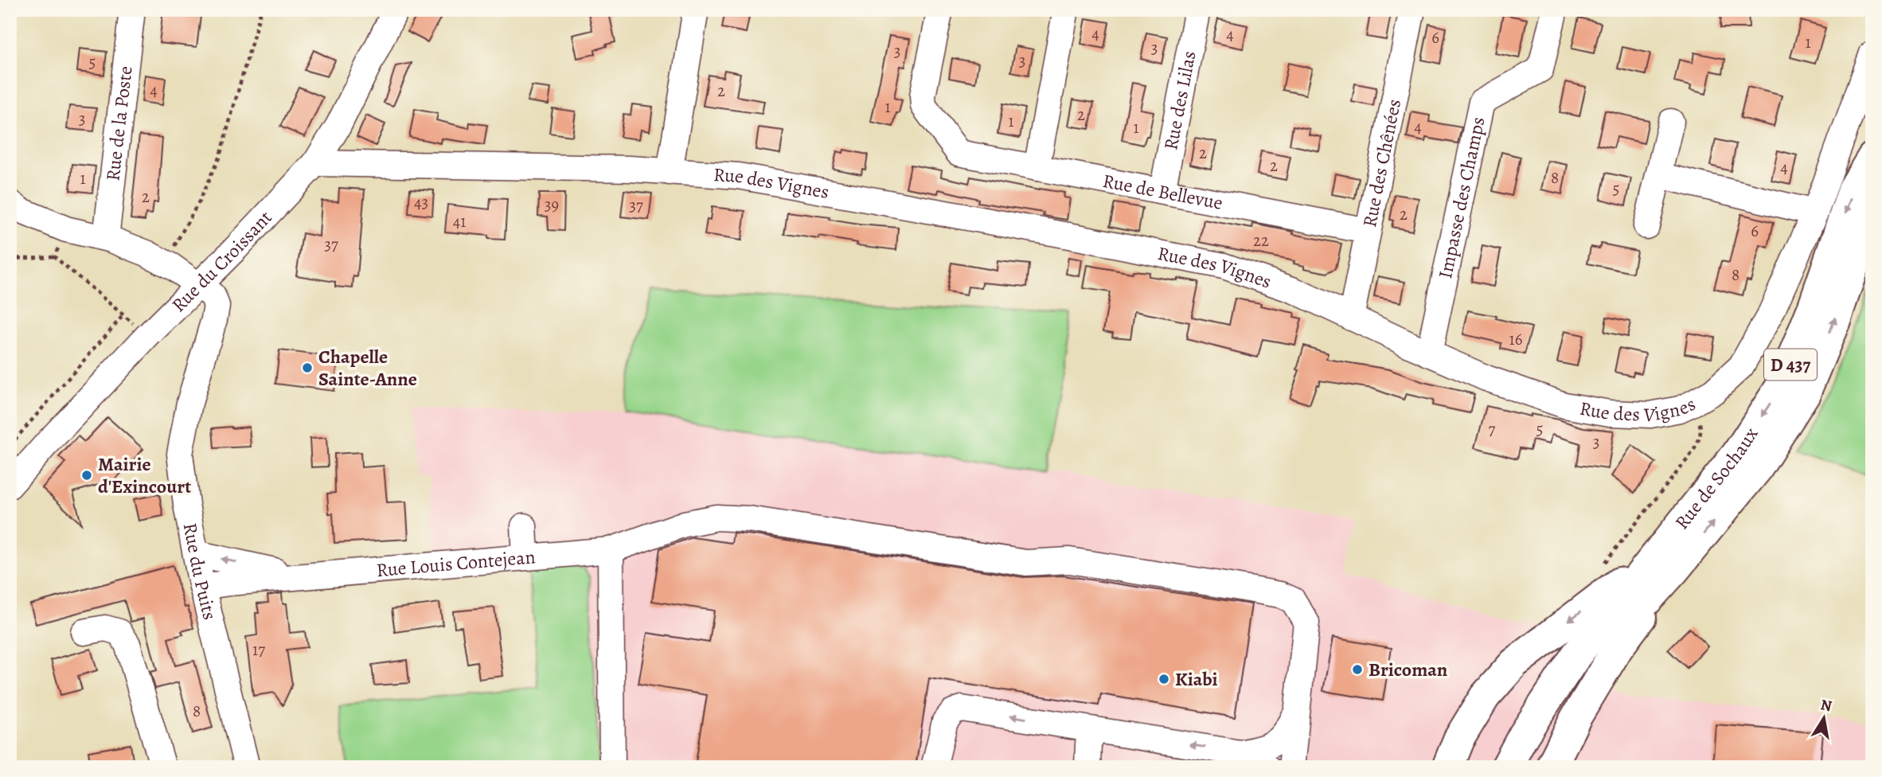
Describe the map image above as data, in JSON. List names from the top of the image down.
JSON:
{
  "streets": {
    "main road": ["D 437", "Rue de Sochaux"],
    "street": [
      "Rue des Lilas",
      "Rue de la Poste",
      "Rue des Chênées",
      "Rue des Vignes",
      "Rue de Bellevue",
      "Impasse des Champs",
      "Rue du Croissant",
      "Rue Louis Contejean",
      "Rue du Puits"
    ]
  },
  "crossings": [
    ["Rue des Lilas", "Rue de Bellevue"],
    ["Rue des Chênées", "Rue des Vignes"],
    ["Rue des Chênées", "Rue de Bellevue"],
    ["Rue des Vignes", "Impasse des Champs"],
    ["Rue des Vignes", "Rue du Croissant"],
    ["Rue du Croissant", "Rue du Puits"],
    ["Rue Louis Contejean", "Rue du Puits"]
  ],
  "places": [
    "Chapelle Sainte-Anne",
    "Mairie d'Exincourt",
    "Bricoman",
    "Kiabi"
  ],
  "house_numbers": [
    "4",
    "4",
    "6",
    "1",
    "3",
    "3",
    "3",
    "5",
    "4",
    "2",
    "1",
    "2",
    "3",
    "1",
    "4",
    "1",
    "2",
    "2",
    "4",
    "8",
    "1",
    "5",
    "2",
    "43",
    "39",
    "37",
    "2",
    "41",
    "6",
    "22",
    "37",
    "8",
    "16",
    "7",
    "5",
    "3",
    "17",
    "8"
  ],
  "north": "top"
}
